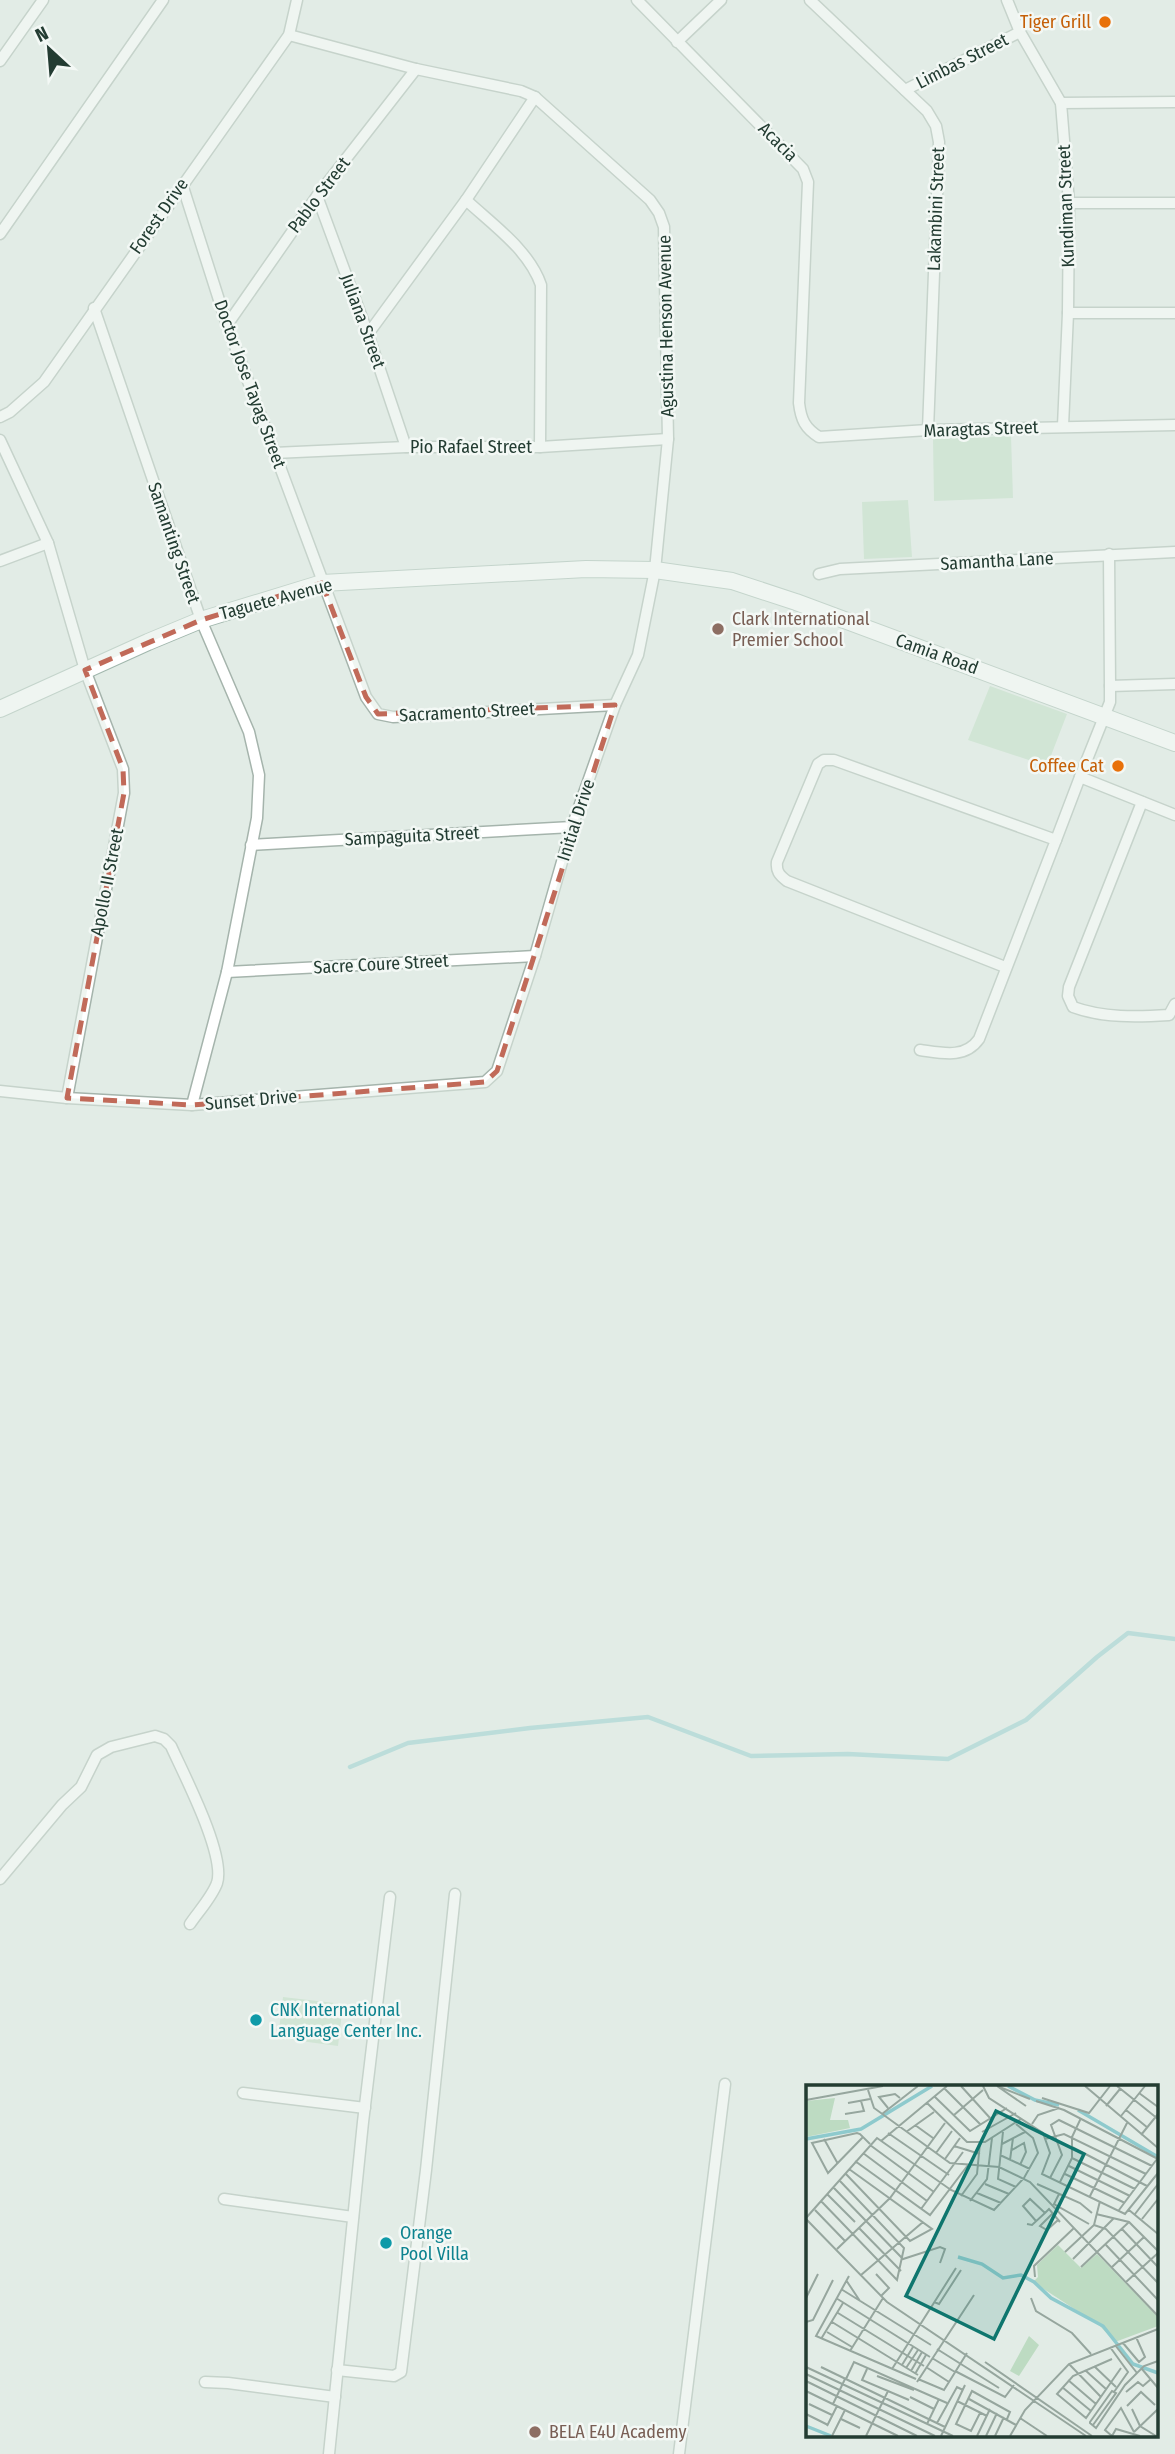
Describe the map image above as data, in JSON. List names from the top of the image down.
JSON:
{
  "streets": {
    "street": [
      "Limbas Street",
      "Acacia",
      "Pablo Street",
      "Kundiman Street",
      "Lakambini Street",
      "Forest Drive",
      "Juliana Street",
      "Agustina Henson Avenue",
      "Doctor Jose Tayag Street",
      "Maragtas Street",
      "Pio Rafael Street",
      "Samanting Street",
      "Samantha Lane",
      "Taguete Avenue",
      "Camia Road",
      "Sacramento Street",
      "Initial Drive",
      "Sampaguita Street",
      "Apollo II Street",
      "Sacre Coure Street",
      "Sunset Drive"
    ]
  },
  "crossings": [
    ["Limbas Street", "Kundiman Street"],
    ["Limbas Street", "Lakambini Street"],
    ["Acacia", "Maragtas Street"],
    ["Pablo Street", "Juliana Street"],
    ["Pablo Street", "Agustina Henson Avenue"],
    ["Pablo Street", "Doctor Jose Tayag Street"],
    ["Kundiman Street", "Maragtas Street"],
    ["Lakambini Street", "Maragtas Street"],
    ["Forest Drive", "Agustina Henson Avenue"],
    ["Forest Drive", "Doctor Jose Tayag Street"],
    ["Forest Drive", "Samanting Street"],
    ["Juliana Street", "Pio Rafael Street"],
    ["Agustina Henson Avenue", "Pio Rafael Street"],
    ["Agustina Henson Avenue", "Taguete Avenue"],
    ["Agustina Henson Avenue", "Camia Road"],
    ["Agustina Henson Avenue", "Initial Drive"],
    ["Doctor Jose Tayag Street", "Pio Rafael Street"],
    ["Doctor Jose Tayag Street", "Taguete Avenue"],
    ["Doctor Jose Tayag Street", "Sacramento Street"],
    ["Samanting Street", "Taguete Avenue"],
    ["Samanting Street", "Sampaguita Street"],
    ["Samanting Street", "Sacre Coure Street"],
    ["Samanting Street", "Sunset Drive"],
    ["Taguete Avenue", "Camia Road"],
    ["Taguete Avenue", "Sacramento Street"],
    ["Taguete Avenue", "Initial Drive"],
    ["Taguete Avenue", "Apollo II Street"],
    ["Camia Road", "Initial Drive"],
    ["Sacramento Street", "Initial Drive"],
    ["Initial Drive", "Sampaguita Street"],
    ["Initial Drive", "Sacre Coure Street"],
    ["Initial Drive", "Sunset Drive"],
    ["Apollo II Street", "Sunset Drive"]
  ],
  "places": [
    "Tiger Grill",
    "Clark International Premier School",
    "Coffee Cat",
    "CNK International Language Center Inc.",
    "Orange Pool Villa",
    "BELA E4U Academy"
  ],
  "north": "top left"
}
